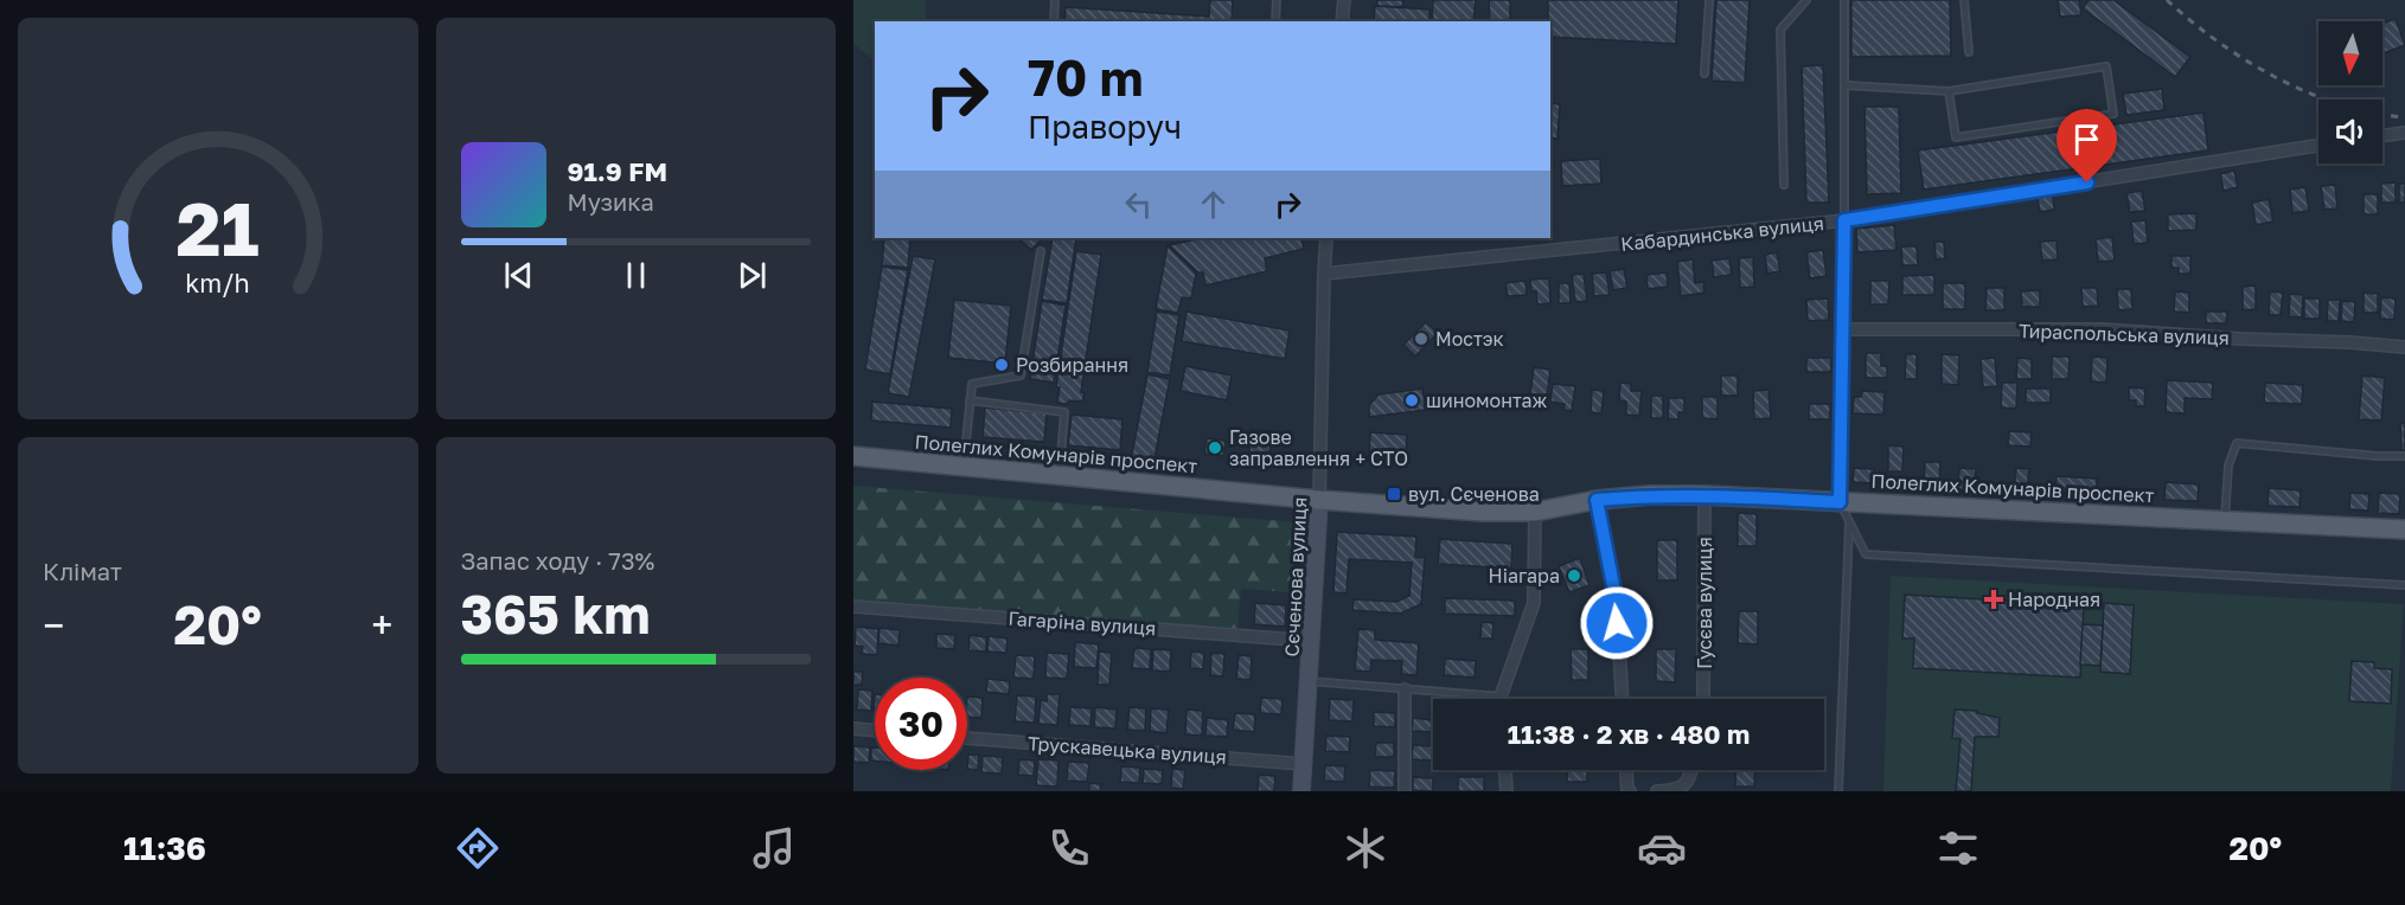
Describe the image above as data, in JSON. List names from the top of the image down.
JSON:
{
  "streets": {
    "main road": ["Полеглих Комунарів проспект"],
    "street": [
      "Кабардинська вулиця",
      "Тираспольська вулиця",
      "Сєченова вулиця",
      "Гусєва вулиця",
      "Гагаріна вулиця",
      "Трускавецька вулиця"
    ]
  },
  "crossings": [
    ["Кабардинська вулиця", "Сєченова вулиця"],
    ["Полеглих Комунарів проспект", "Сєченова вулиця"],
    ["Полеглих Комунарів проспект", "Гусєва вулиця"],
    ["Сєченова вулиця", "Гагаріна вулиця"],
    ["Сєченова вулиця", "Трускавецька вулиця"]
  ],
  "places": {
    "other": [
      "Мостэк",
      "Розбирання",
      "шиномонтаж",
      "Газове заправлення + СТО",
      "Ніагара"
    ],
    "transit": ["вул. Сєченова"],
    "health": ["Народная"]
  },
  "north": "bottom",
  "page": {
    "turn": ["70 m", "Праворуч"],
    "song": ["91.9 FM", "Музика"],
    "tile": [
      "Клімат",
      ["Запас ходу · 73%", "365 km"]
    ],
    "heat": ["−", "20°", "+"],
    "limit": "30",
    "trip": "11:38 · 2 хв · 480 m",
    "tabs": ["11:36", "20°"],
    "gauge": ["21", "km/h"]
  }
}
